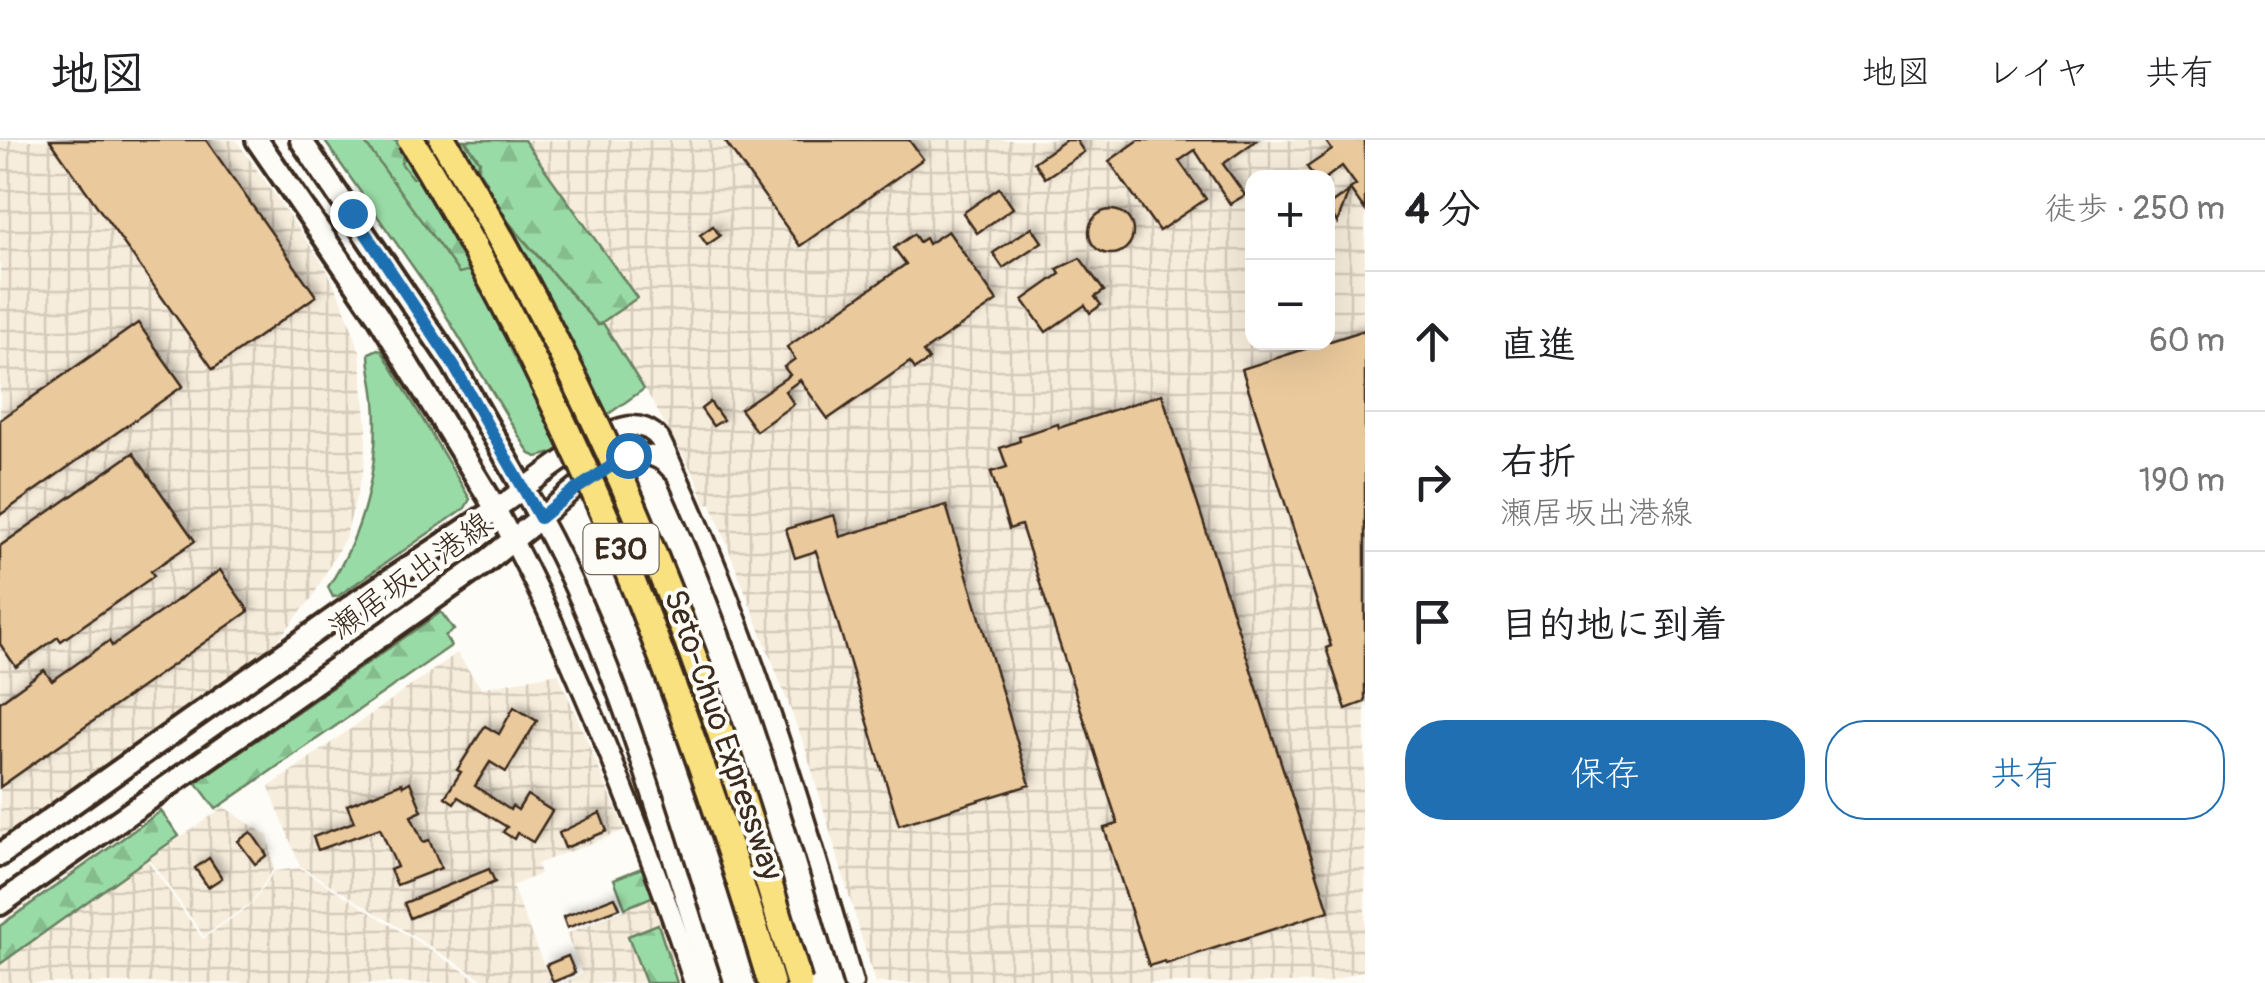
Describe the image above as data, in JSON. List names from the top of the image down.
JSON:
{
  "streets": {
    "highway": ["E30", "Seto-Chuo Expressway"],
    "main road": ["瀬居坂出港線"]
  },
  "page": {
    "header": "地図",
    "nav": ["地図", "レイヤ", "共有"],
    "heading": ["4 分", "徒歩 · 250 m"],
    "map_buttons": ["+", "−"],
    "list": [
      ["直進", "60 m"],
      ["右折", "瀬居坂出港線", "190 m"],
      "目的地に到着"
    ],
    "buttons": ["保存", "共有"]
  }
}
